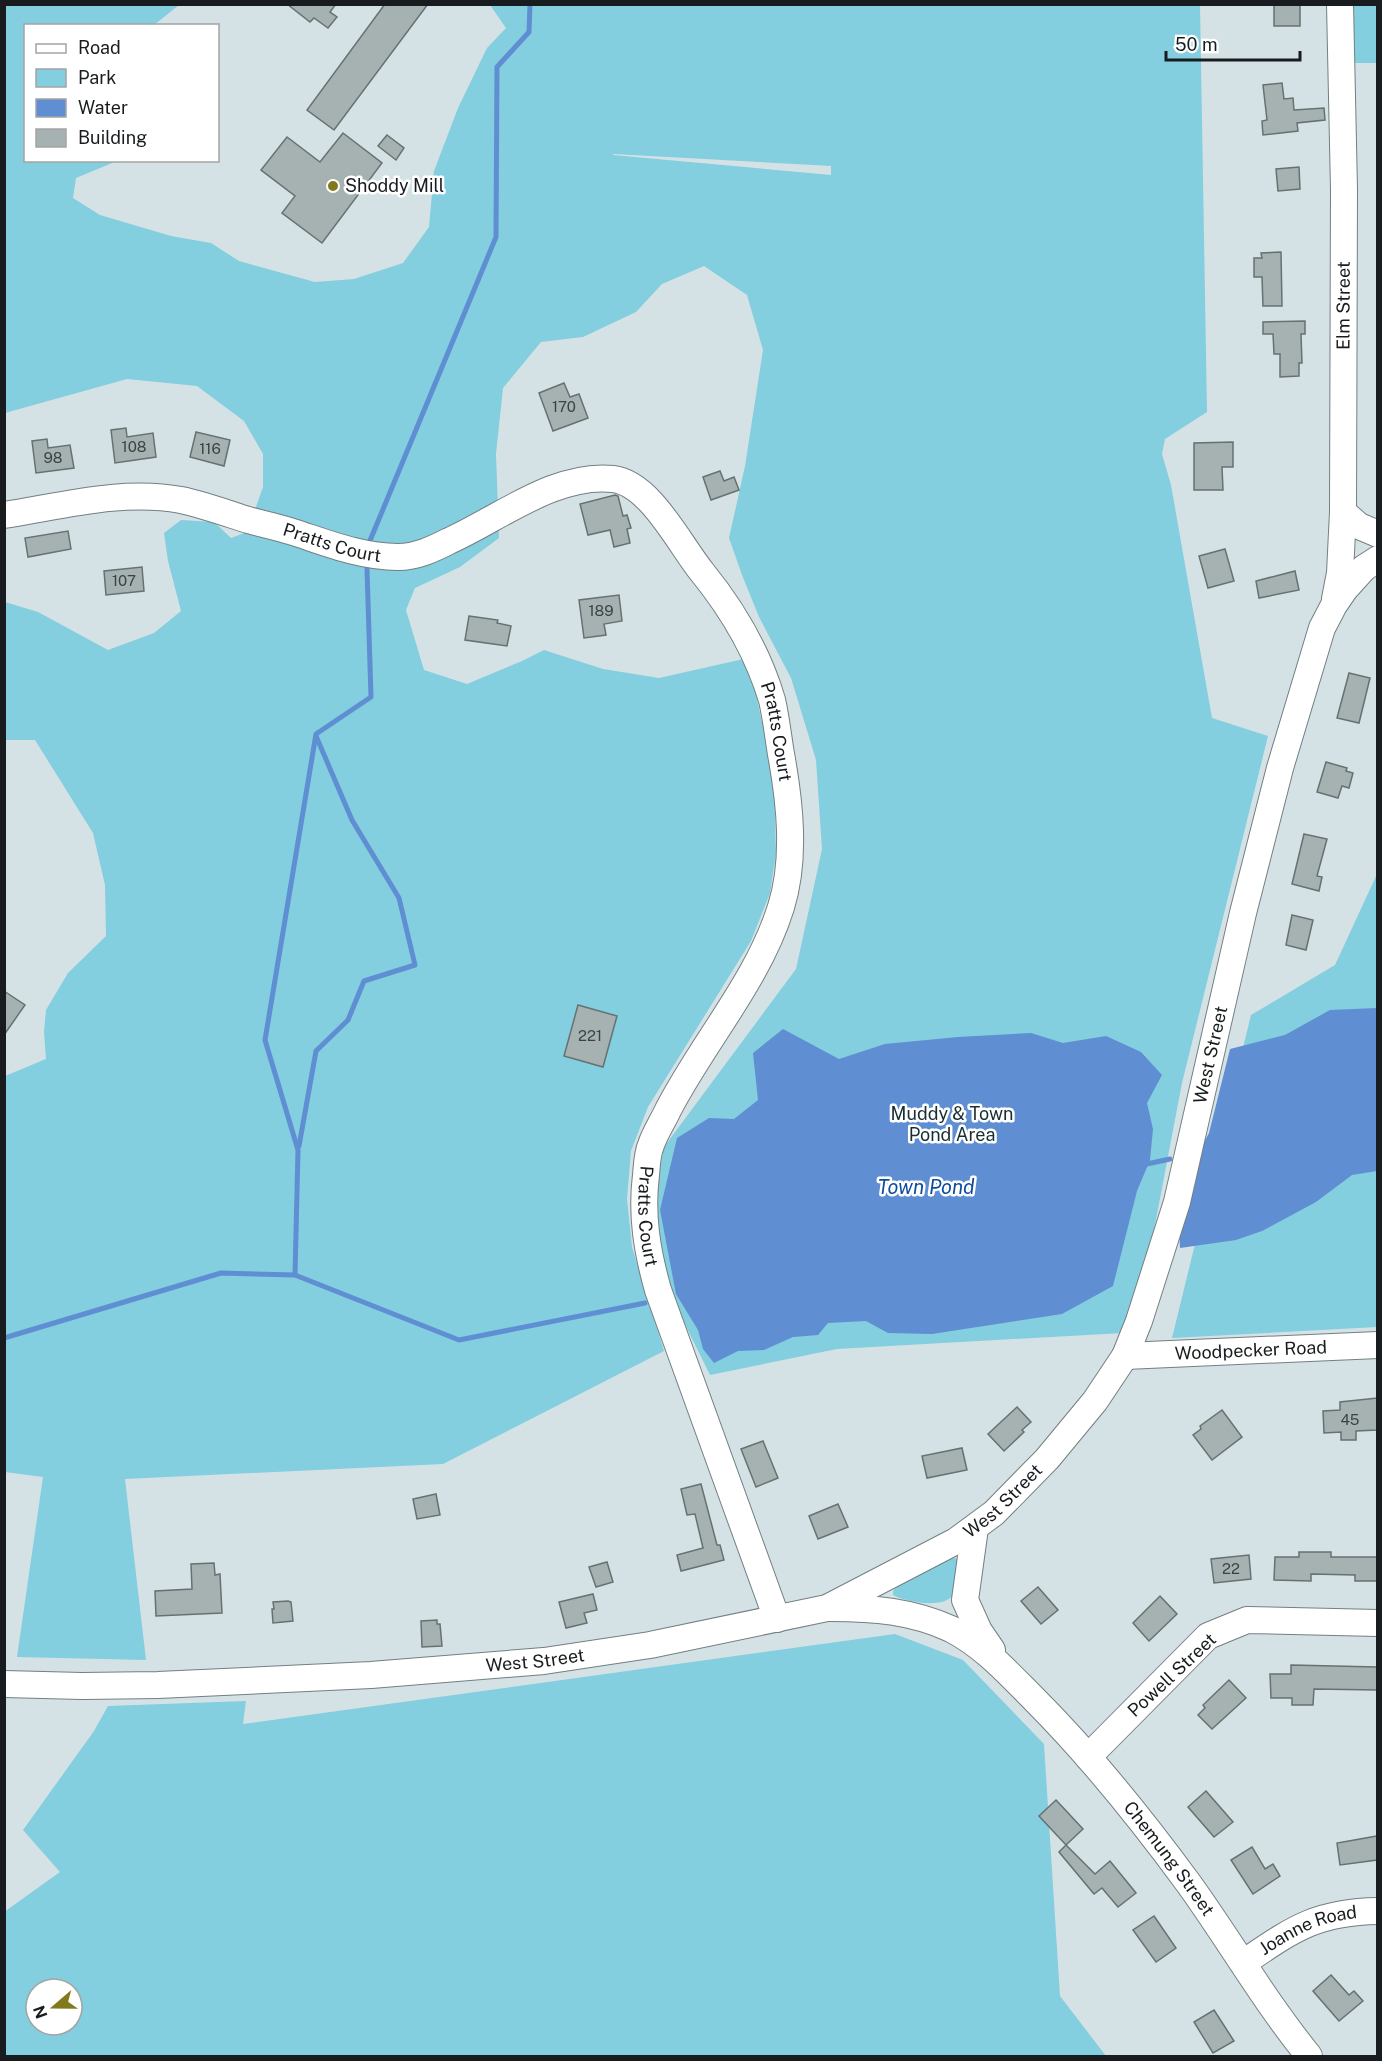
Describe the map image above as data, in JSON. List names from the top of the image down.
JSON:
{
  "streets": {
    "street": [
      "Elm Street",
      "Pratts Court",
      "West Street",
      "Woodpecker Road",
      "Powell Street",
      "Chemung Street",
      "Joanne Road"
    ]
  },
  "crossings": [
    ["Elm Street", "West Street"],
    ["Pratts Court", "West Street"],
    ["West Street", "Woodpecker Road"],
    ["West Street", "Chemung Street"],
    ["Powell Street", "Chemung Street"],
    ["Chemung Street", "Joanne Road"]
  ],
  "water": ["Town Pond"],
  "parks": ["Muddy & Town Pond Area"],
  "places": ["Shoddy Mill"],
  "house_numbers": [
    "170",
    "108",
    "116",
    "98",
    "107",
    "189",
    "221",
    "45",
    "22"
  ],
  "legend": [
    "Road",
    "Park",
    "Water",
    "Building"
  ],
  "scale_bar": "50 m",
  "north": "left"
}
